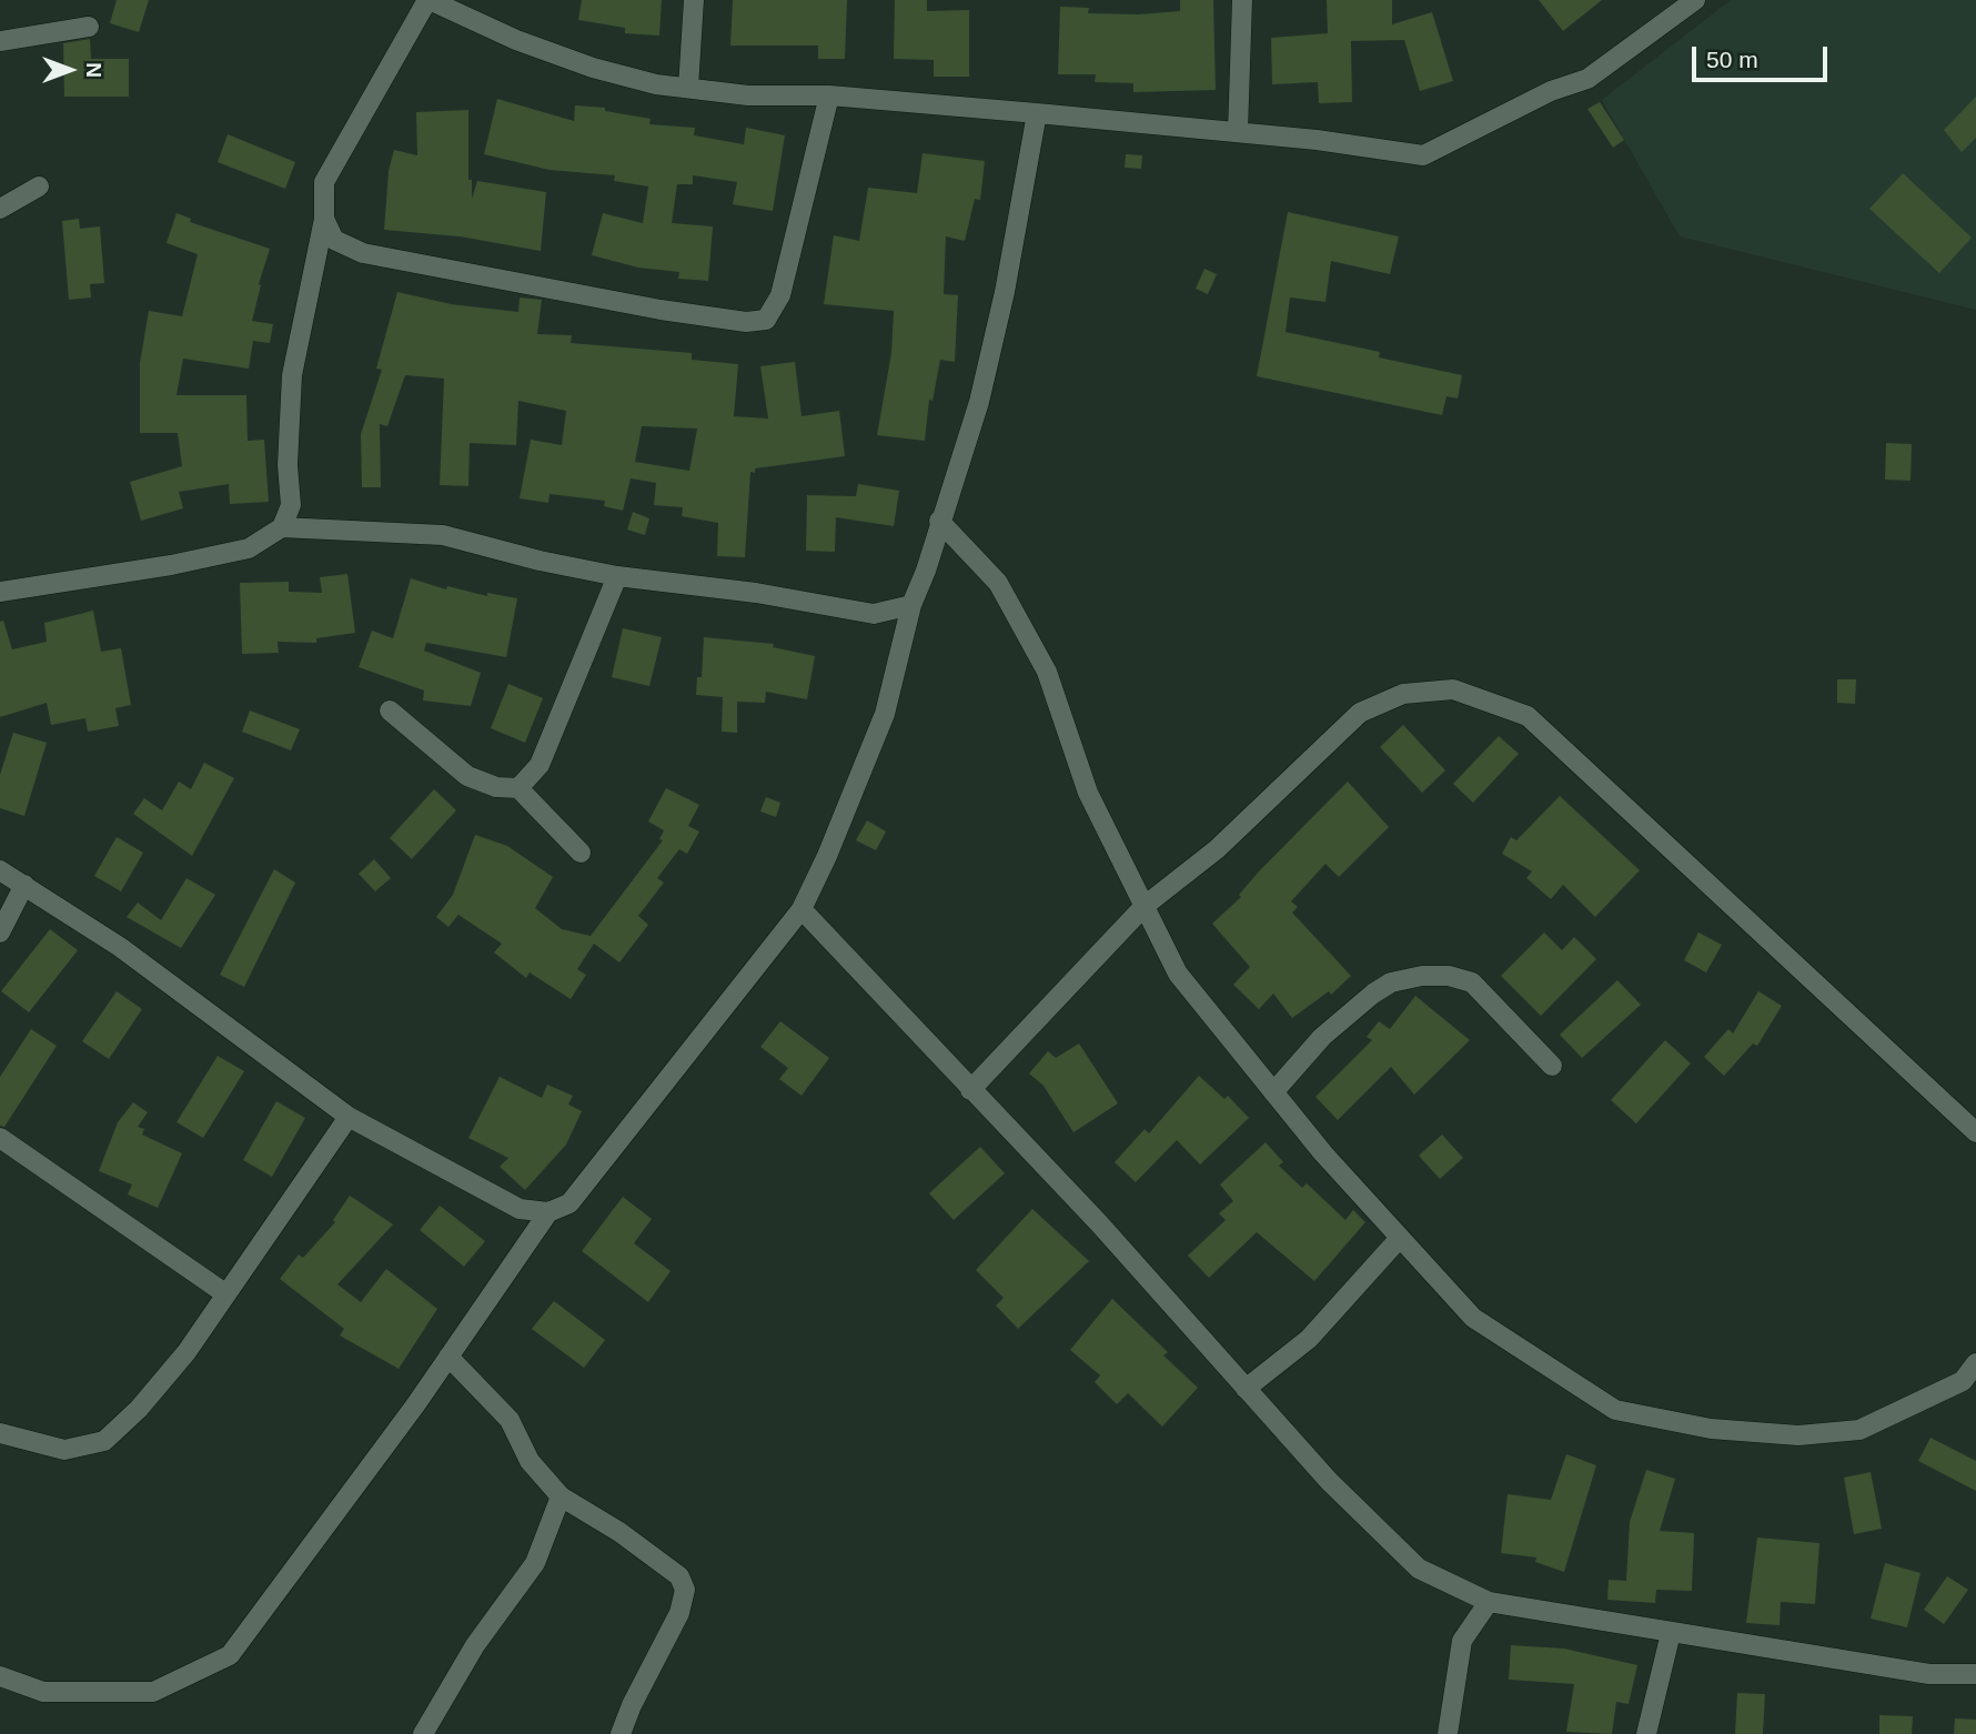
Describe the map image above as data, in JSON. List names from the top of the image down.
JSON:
{
  "scale_bar": "50 m",
  "north": "right"
}
